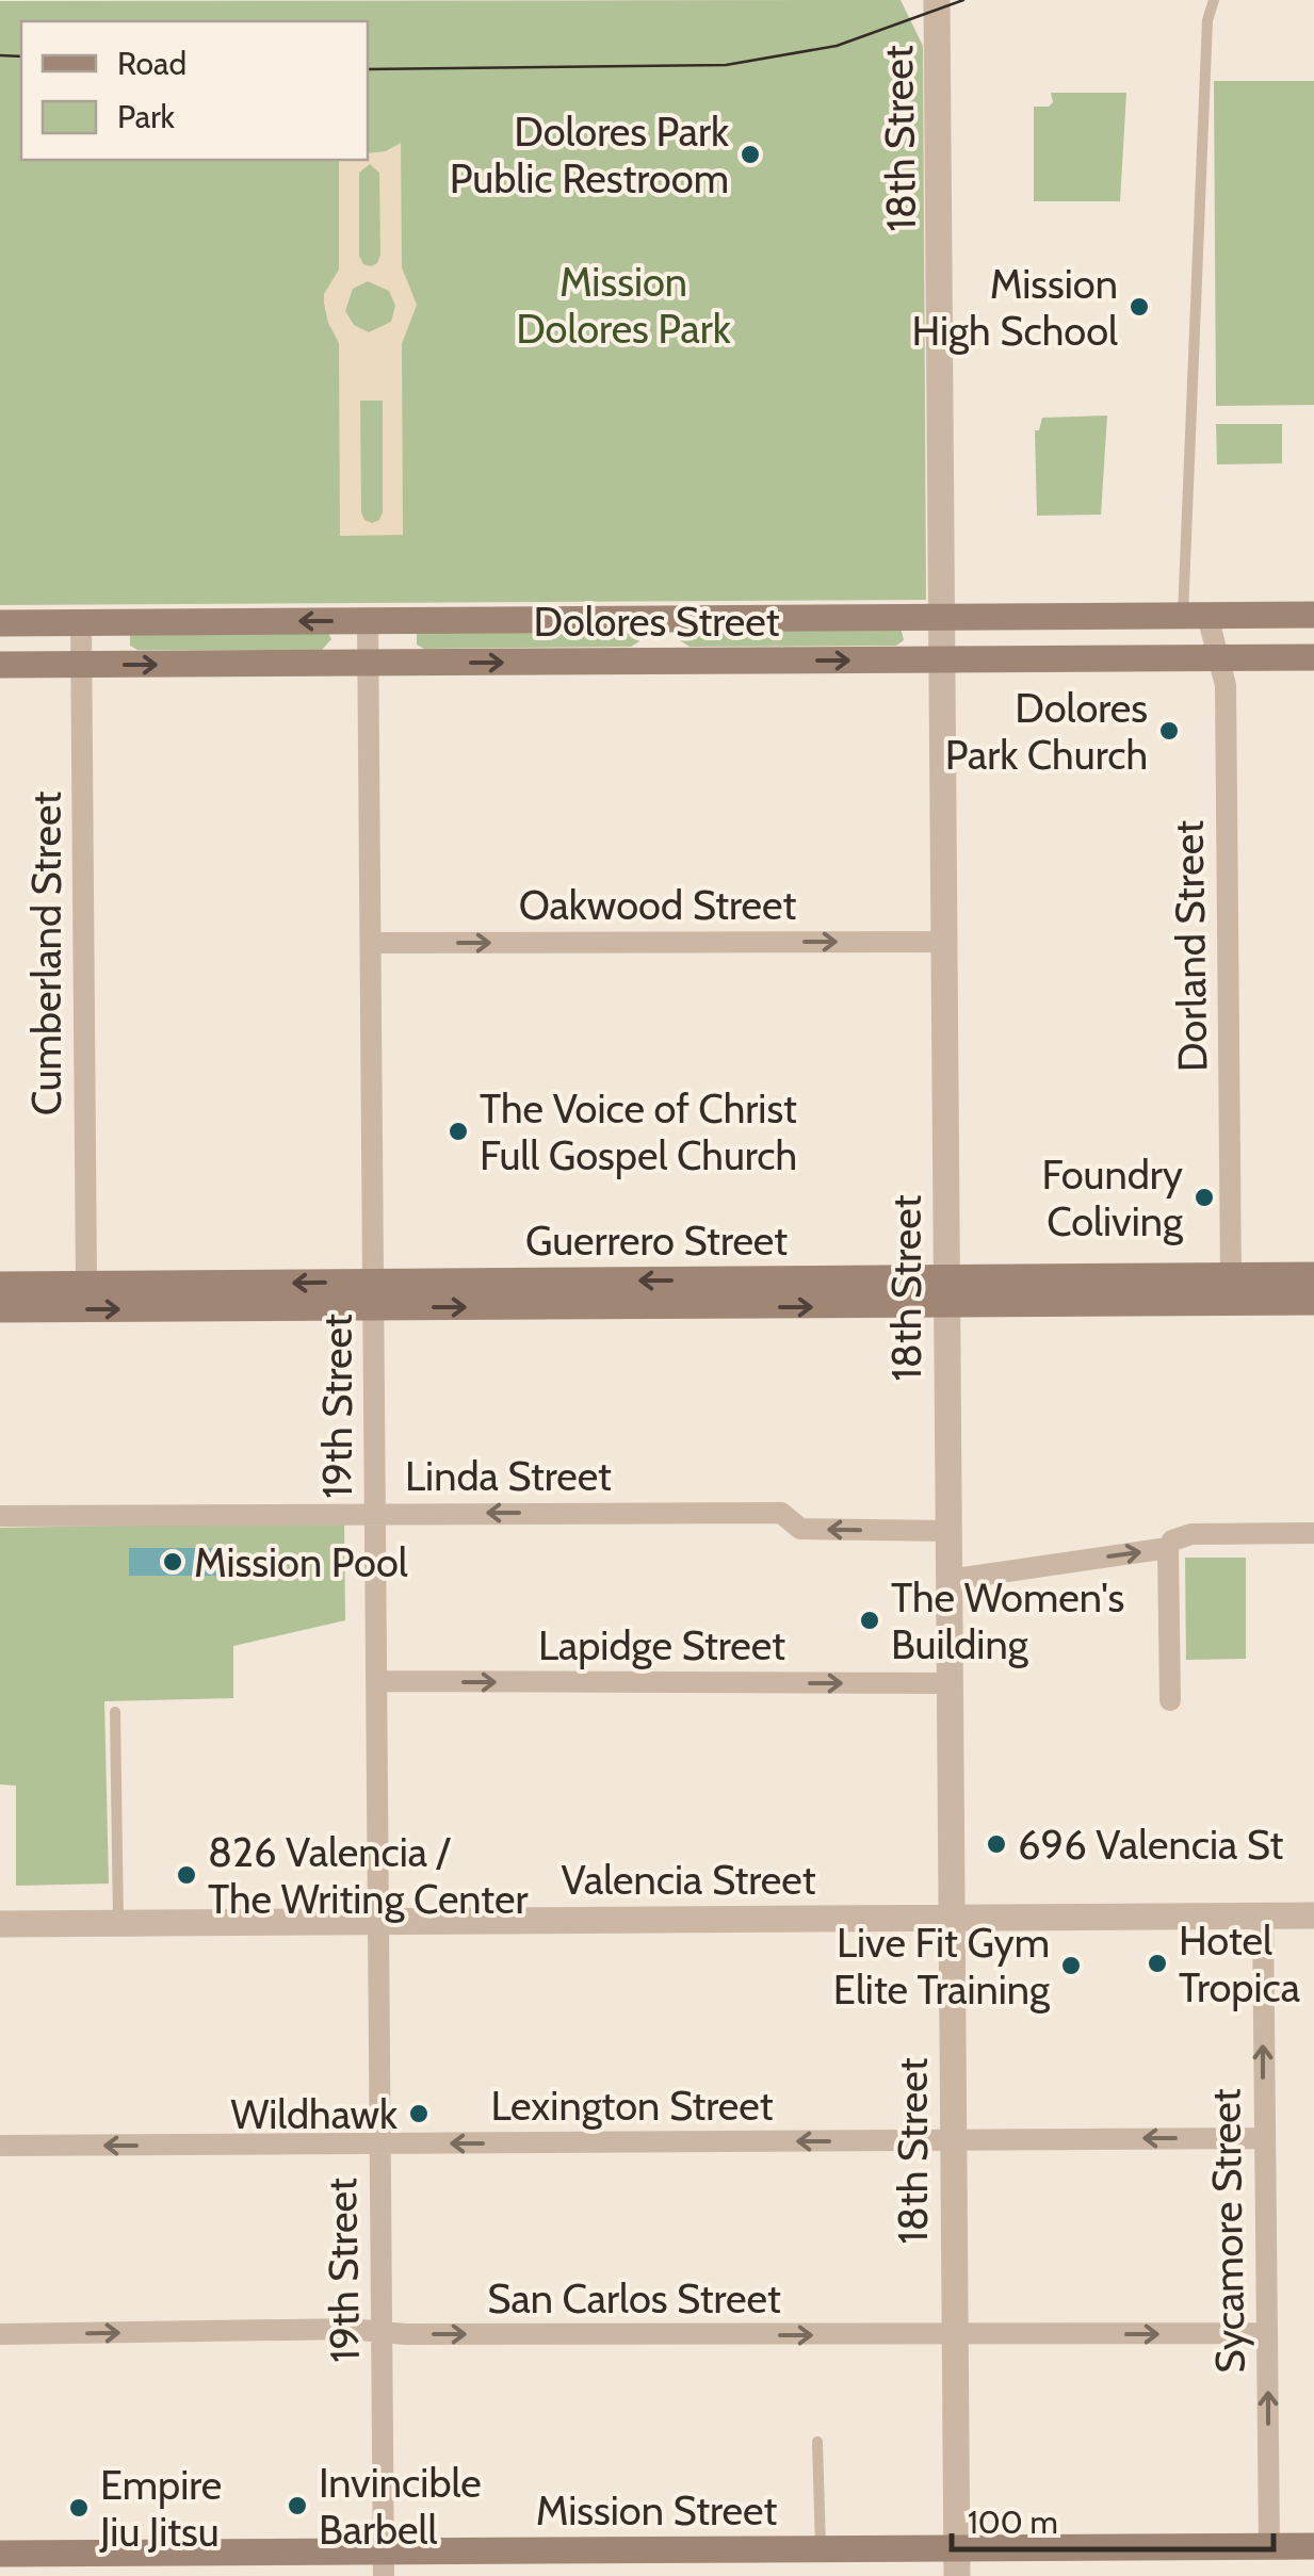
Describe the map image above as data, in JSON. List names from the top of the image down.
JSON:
{
  "streets": {
    "main road": ["Dolores Street", "Guerrero Street", "Mission Street"],
    "street": [
      "18th Street",
      "Oakwood Street",
      "Dorland Street",
      "Cumberland Street",
      "19th Street",
      "Linda Street",
      "Lapidge Street",
      "Valencia Street",
      "Lexington Street",
      "Sycamore Street",
      "San Carlos Street"
    ]
  },
  "crossings": [
    ["18th Street", "Dolores Street"],
    ["18th Street", "Oakwood Street"],
    ["18th Street", "Guerrero Street"],
    ["18th Street", "Linda Street"],
    ["18th Street", "Lapidge Street"],
    ["18th Street", "Valencia Street"],
    ["18th Street", "Lexington Street"],
    ["18th Street", "San Carlos Street"],
    ["18th Street", "Mission Street"],
    ["Dolores Street", "Dorland Street"],
    ["Dolores Street", "Cumberland Street"],
    ["Dolores Street", "19th Street"],
    ["Oakwood Street", "19th Street"],
    ["Dorland Street", "Guerrero Street"],
    ["Cumberland Street", "Guerrero Street"],
    ["Guerrero Street", "19th Street"],
    ["19th Street", "Linda Street"],
    ["19th Street", "Lapidge Street"],
    ["19th Street", "Valencia Street"],
    ["19th Street", "Lexington Street"],
    ["19th Street", "San Carlos Street"],
    ["19th Street", "Mission Street"],
    ["Valencia Street", "Sycamore Street"],
    ["Lexington Street", "Sycamore Street"],
    ["Sycamore Street", "San Carlos Street"],
    ["Sycamore Street", "Mission Street"]
  ],
  "one_way": [
    "Oakwood Street",
    "Linda Street",
    "Lapidge Street",
    "Lexington Street",
    "Sycamore Street",
    "San Carlos Street"
  ],
  "parks": ["Mission Dolores Park"],
  "places": [
    "Dolores Park Public Restroom",
    "Mission High School",
    "Dolores Park Church",
    "The Voice of Christ Full Gospel Church",
    "Foundry Coliving",
    "Mission Pool",
    "The Women's Building",
    "696 Valencia St",
    "826 Valencia / The Writing Center",
    "Hotel Tropica",
    "Live Fit Gym Elite Training",
    "Wildhawk",
    "Invincible Barbell",
    "Empire Jiu Jitsu"
  ],
  "legend": ["Road", "Park"],
  "scale_bar": "100 m"
}
